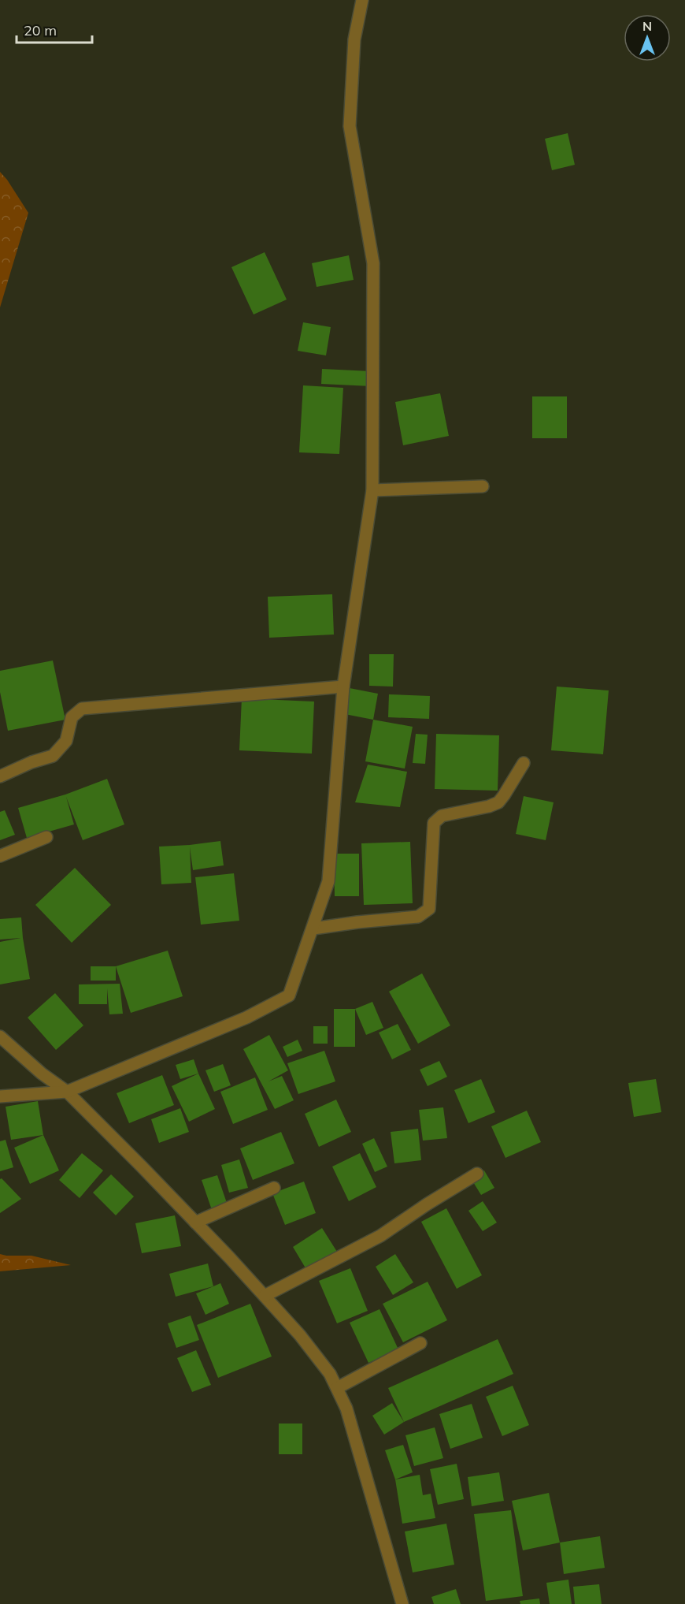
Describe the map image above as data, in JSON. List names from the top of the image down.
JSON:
{
  "scale_bar": "20 m",
  "north": "top"
}
